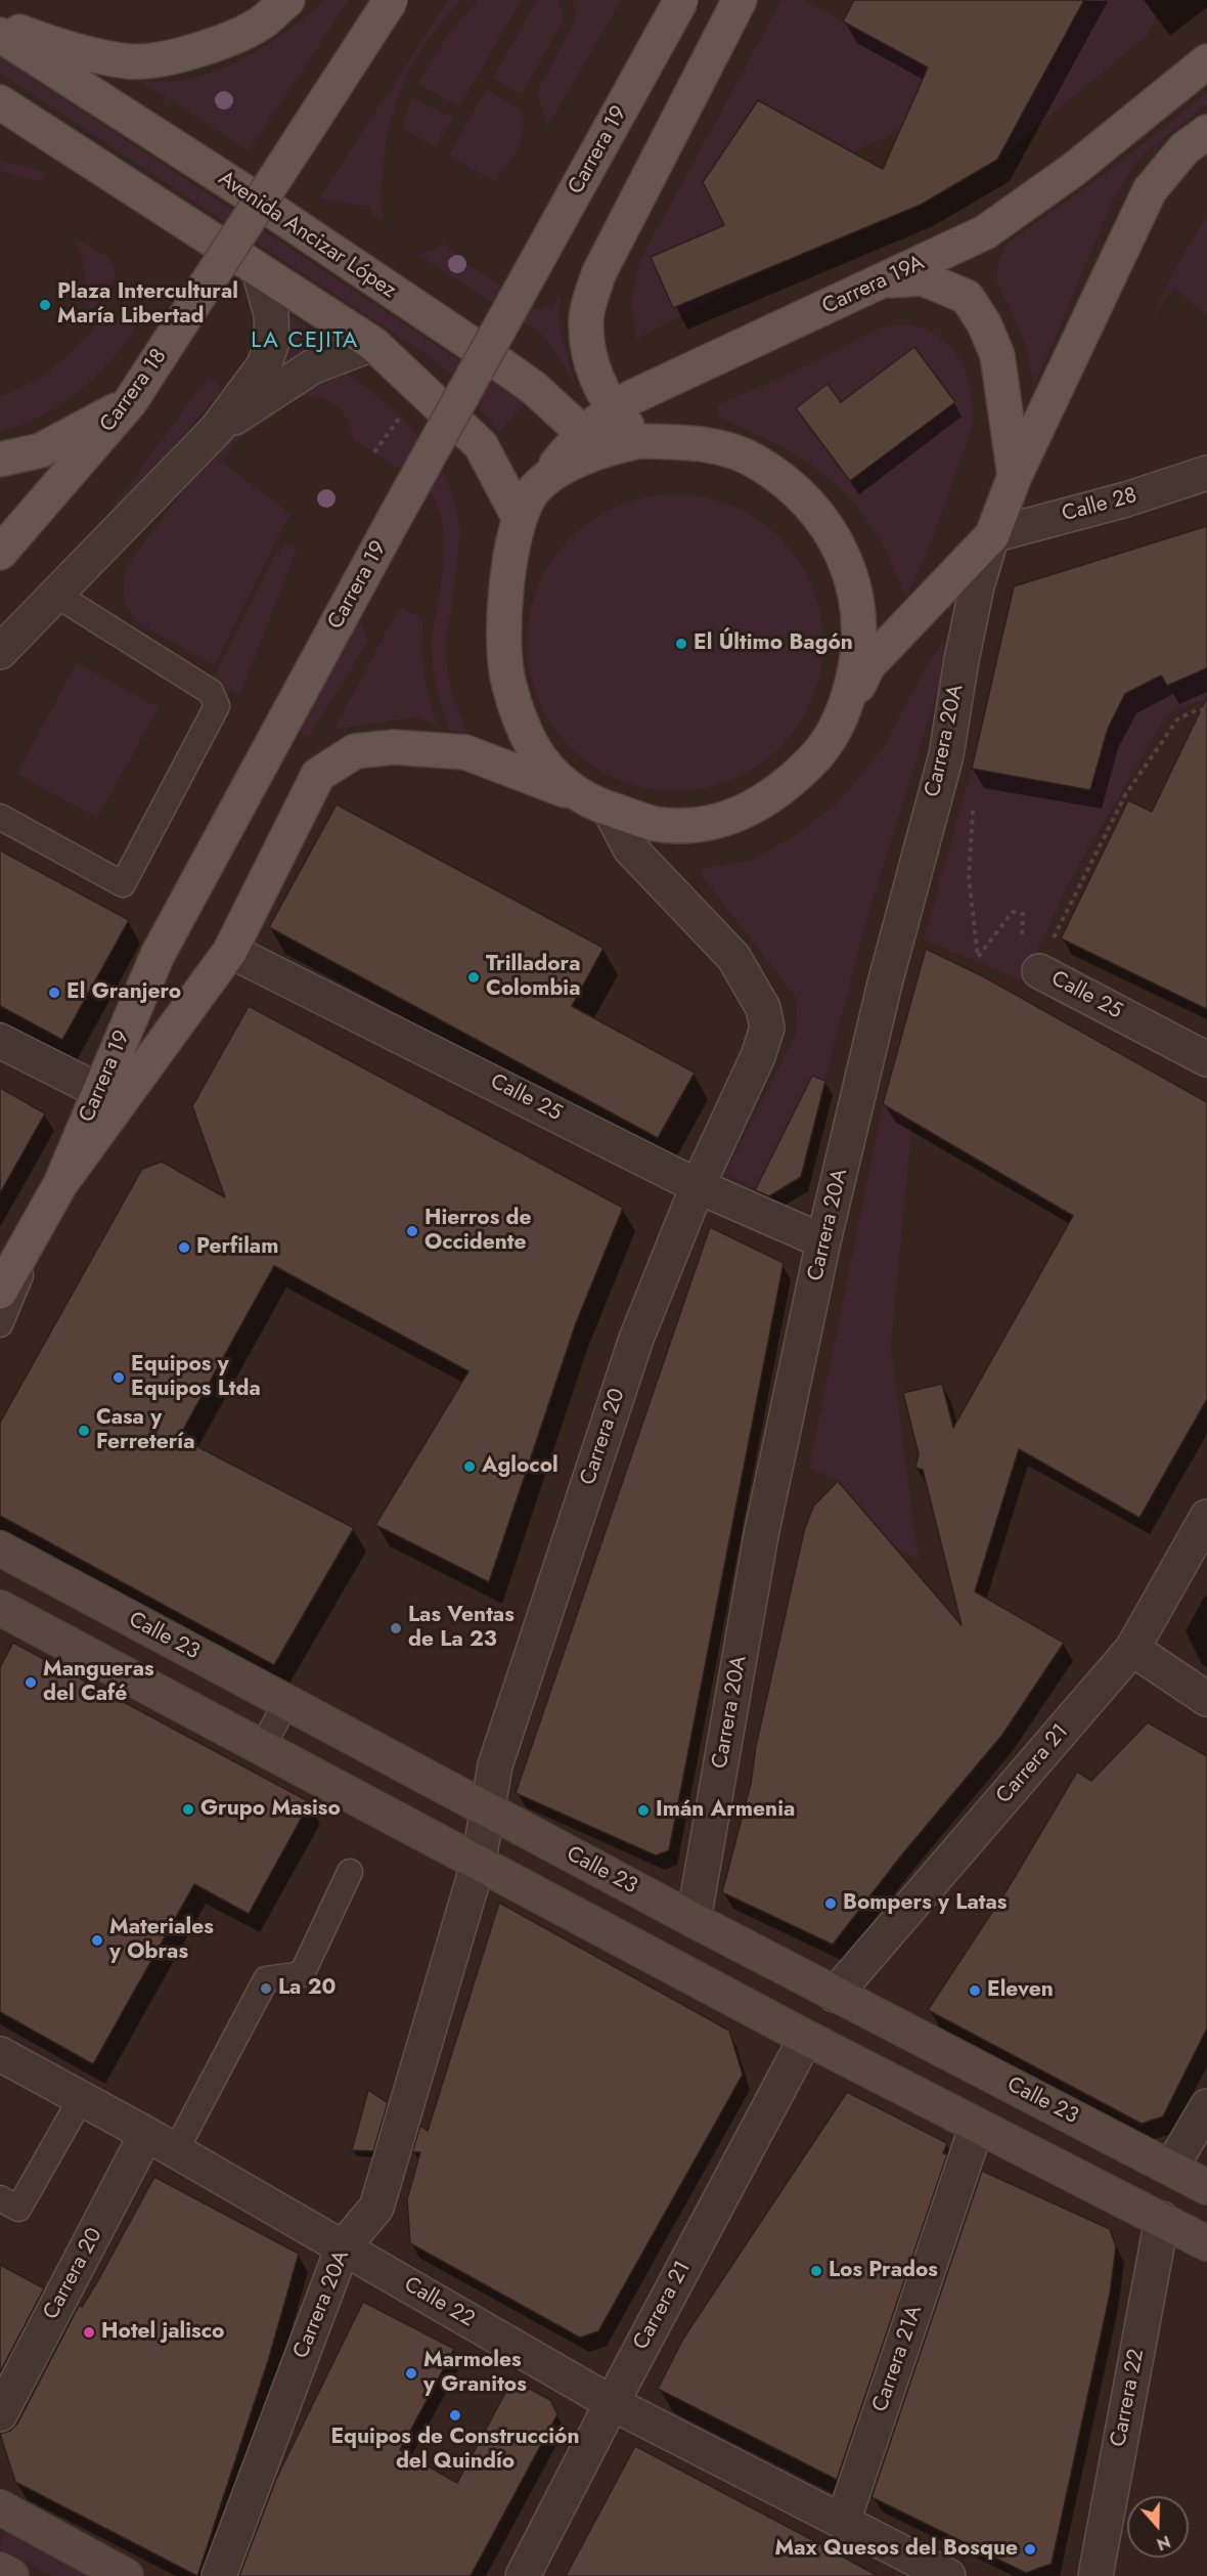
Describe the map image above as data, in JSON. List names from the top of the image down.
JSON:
{
  "streets": {
    "main road": [
      "Carrera 19",
      "Avenida Ancizar López",
      "Carrera 19A",
      "Carrera 18",
      "Calle 23"
    ],
    "street": [
      "Calle 28",
      "Carrera 20A",
      "Calle 25",
      "Carrera 20",
      "Carrera 21",
      "Calle 22",
      "Carrera 21A",
      "Carrera 22"
    ]
  },
  "crossings": [
    ["Avenida Ancizar López", "Carrera 19A"],
    ["Calle 28", "Carrera 20A"],
    ["Carrera 20A", "Calle 25"],
    ["Carrera 20A", "Carrera 20"],
    ["Carrera 20A", "Calle 23"],
    ["Carrera 20A", "Calle 22"],
    ["Calle 25", "Carrera 20"],
    ["Carrera 20", "Calle 23"],
    ["Carrera 20", "Calle 22"],
    ["Calle 23", "Carrera 21"],
    ["Carrera 21", "Calle 22"],
    ["Calle 22", "Carrera 21A"]
  ],
  "districts": ["LA CEJITA"],
  "places": [
    "Plaza Intercultural María Libertad",
    "El Último Bagón",
    "Trilladora Colombia",
    "El Granjero",
    "Hierros de Occidente",
    "Perfilam",
    "Equipos y Equipos Ltda",
    "Casa y Ferretería",
    "Aglocol",
    "Las Ventas de La 23",
    "Mangueras del Café",
    "Grupo Masiso",
    "Imán Armenia",
    "Bompers y Latas",
    "Materiales y Obras",
    "La 20",
    "Eleven",
    "Los Prados",
    "Hotel jalisco",
    "Marmoles y Granitos",
    "Equipos de Construcción del Quindío",
    "Max Quesos del Bosque"
  ],
  "north": "bottom"
}
